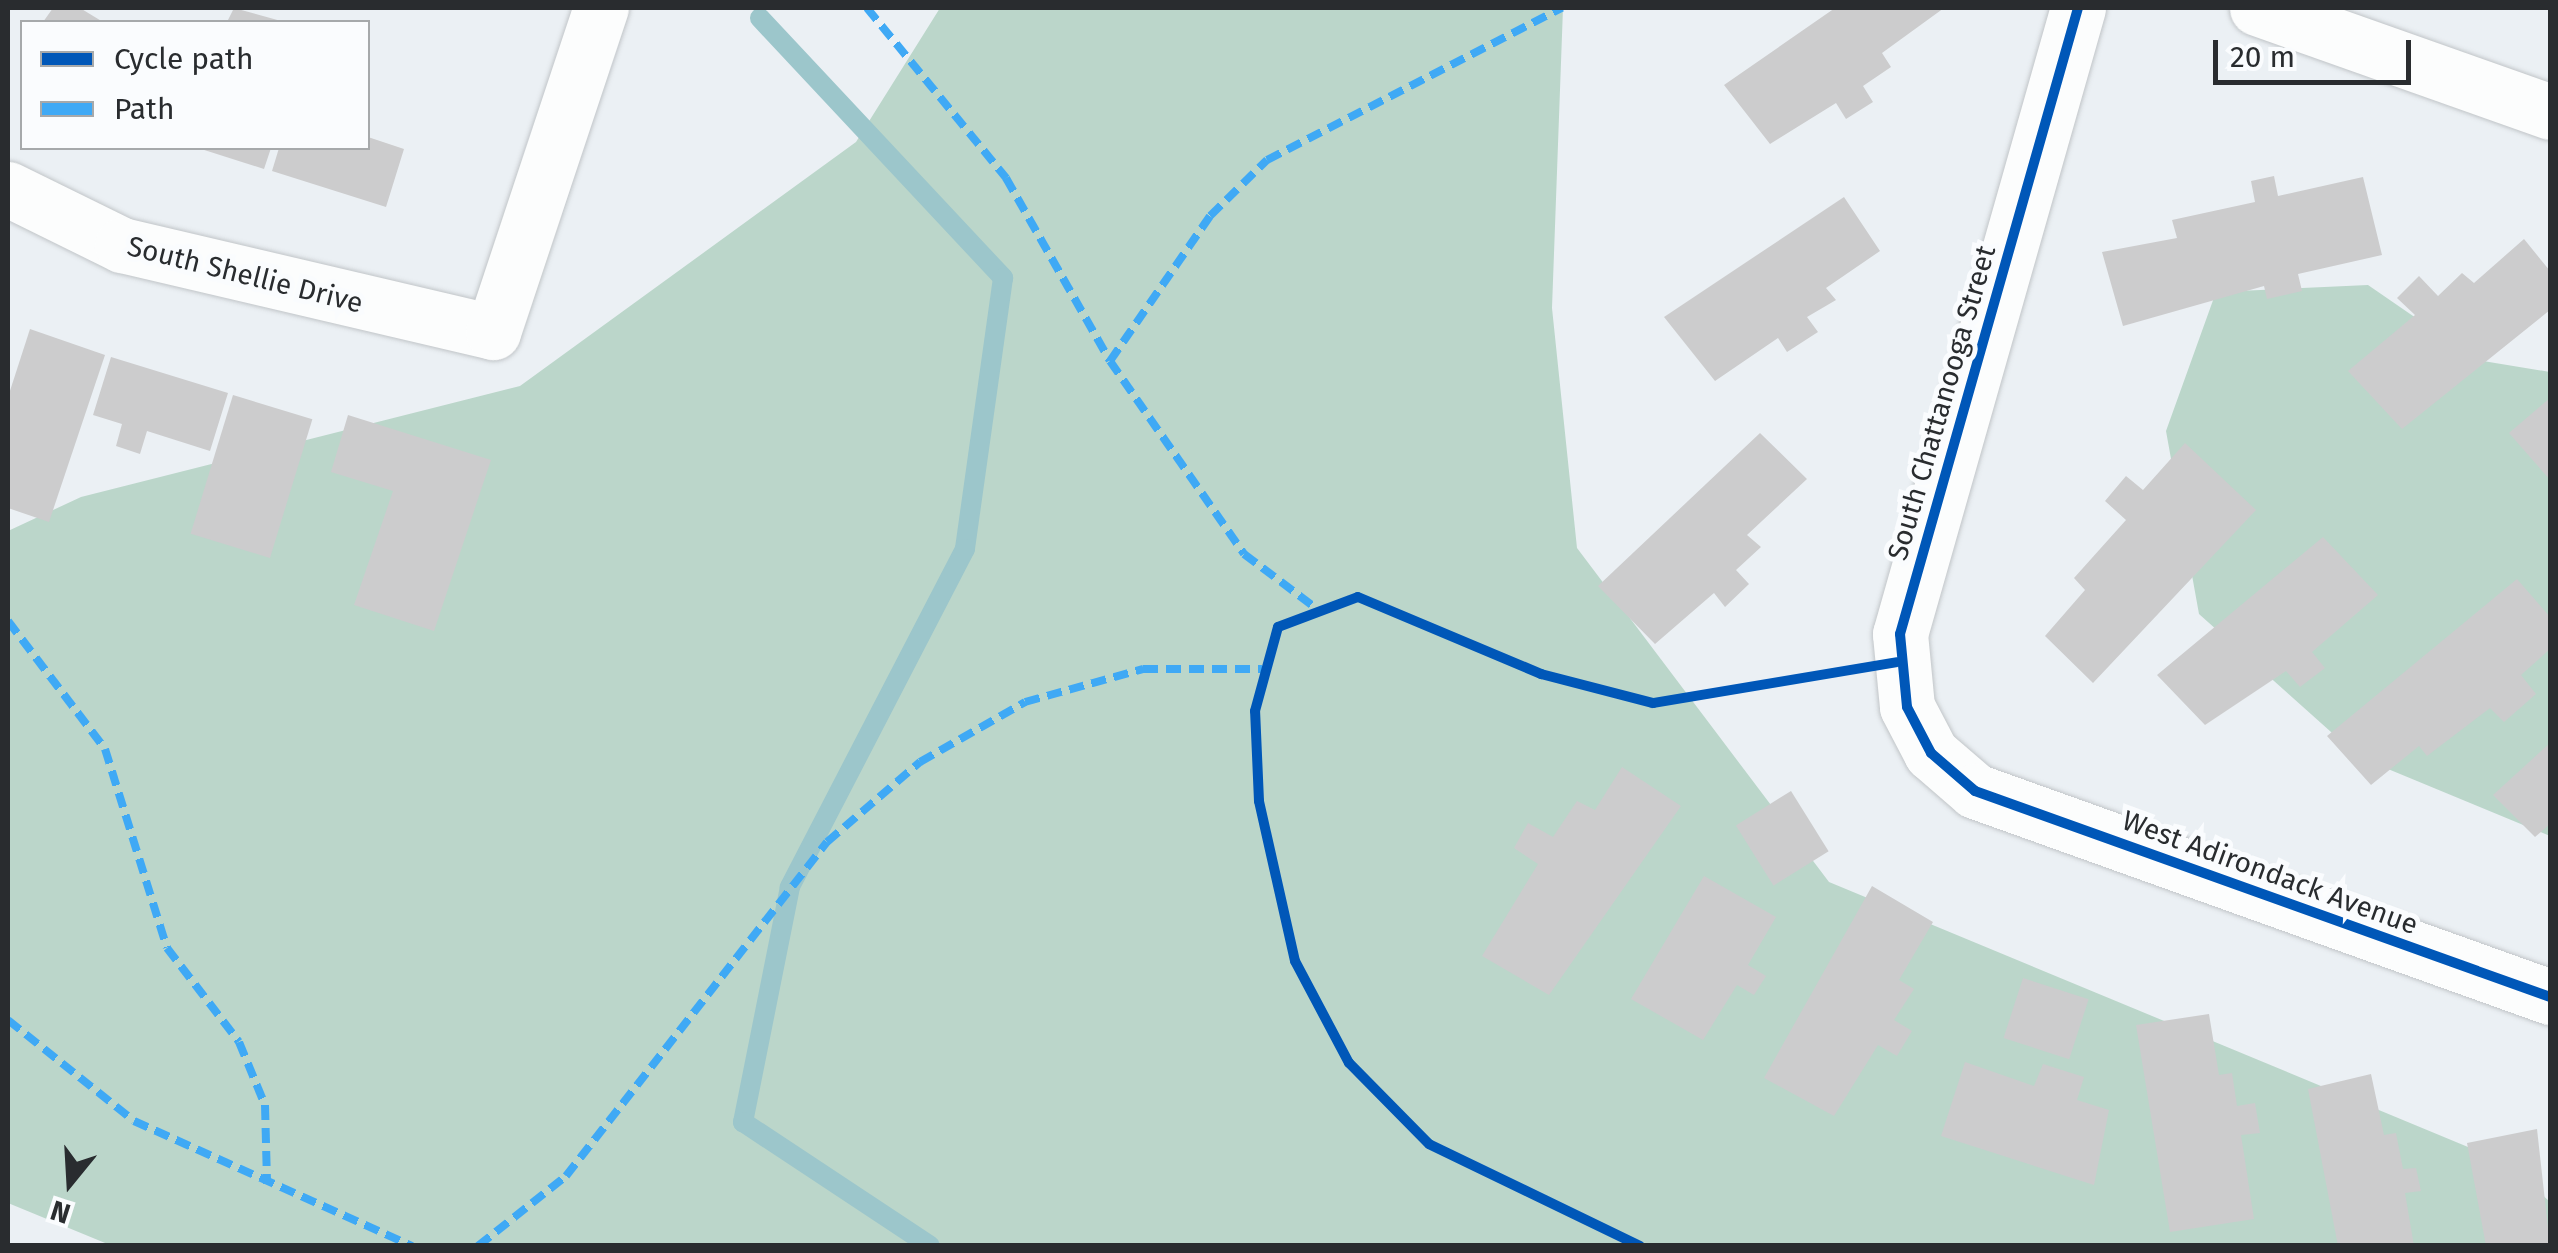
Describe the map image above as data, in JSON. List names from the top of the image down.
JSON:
{
  "streets": {
    "street": ["South Shellie Drive", "South Chattanooga Street", "West Adirondack Avenue"]
  },
  "crossings": [
    ["South Chattanooga Street", "West Adirondack Avenue"]
  ],
  "legend": ["Cycle path", "Path"],
  "scale_bar": "20 m",
  "north": "bottom"
}
